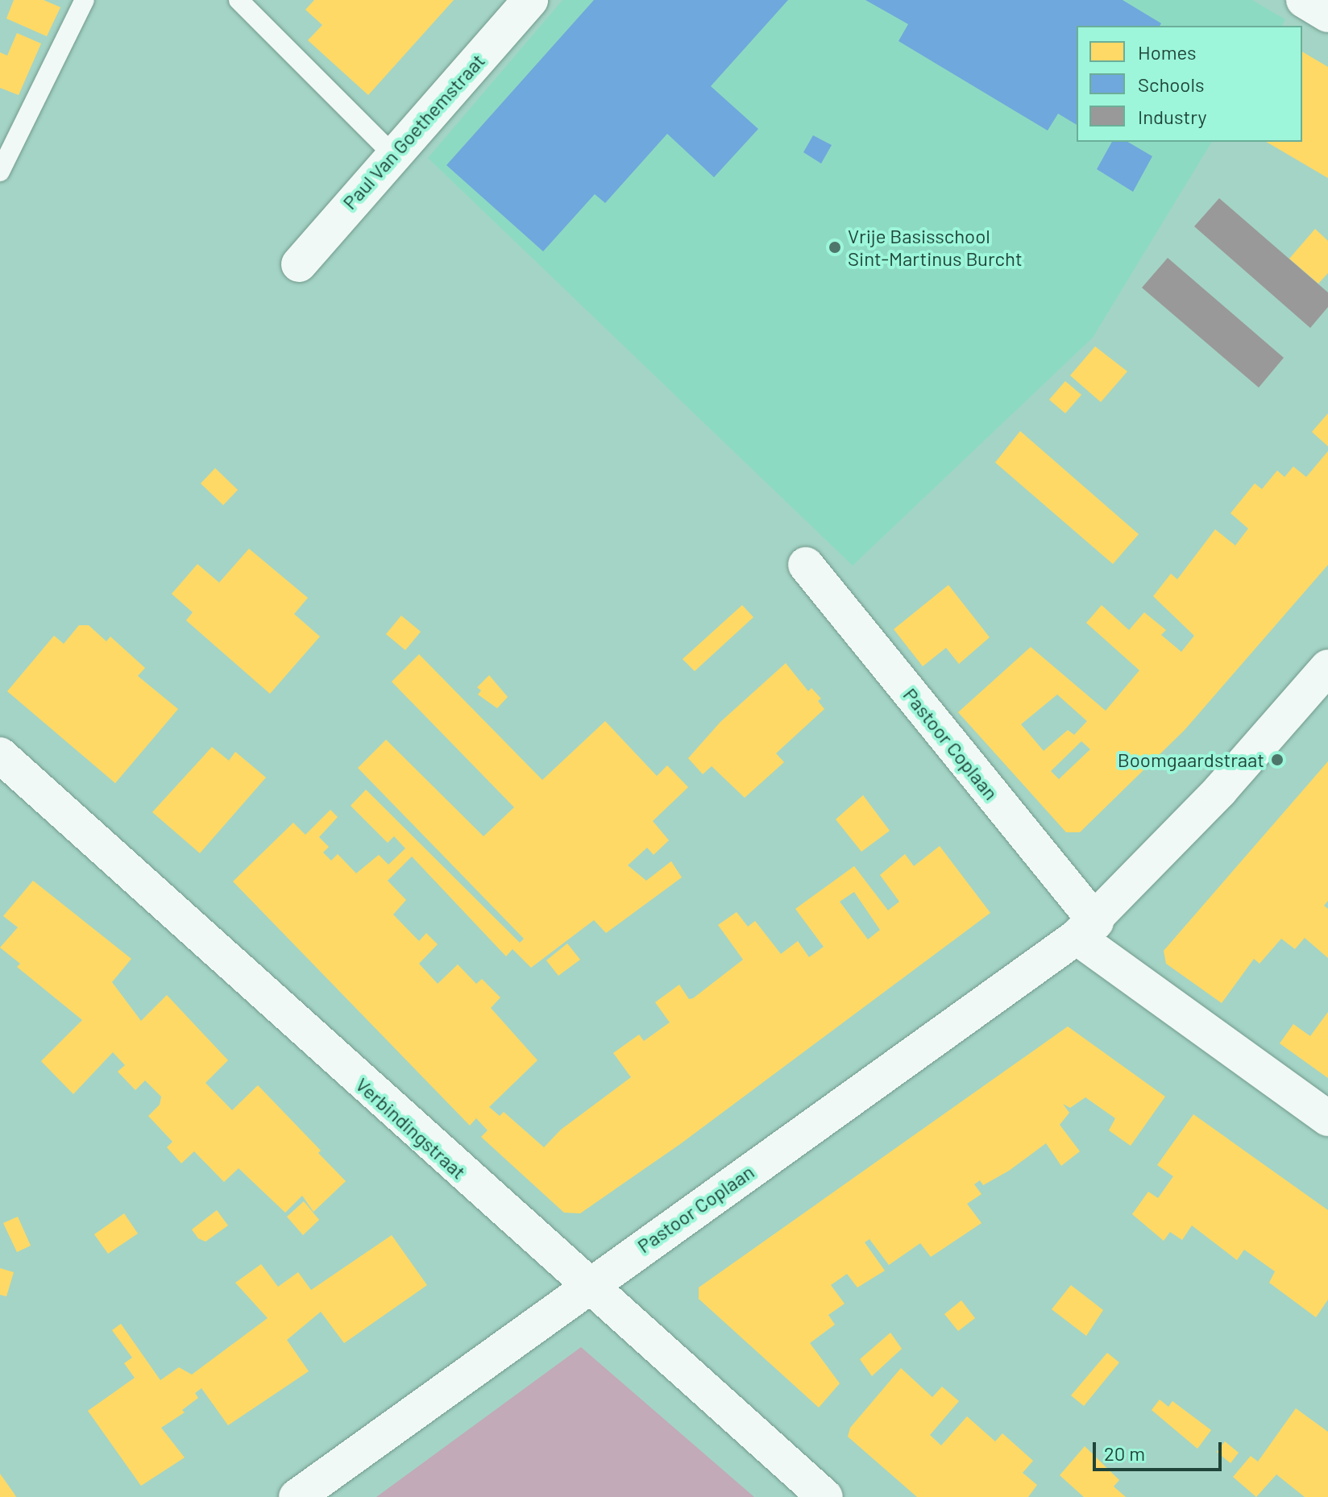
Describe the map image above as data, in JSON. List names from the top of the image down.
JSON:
{
  "streets": {
    "street": ["Paul Van Goethemstraat", "Pastoor Coplaan", "Verbindingstraat"]
  },
  "crossings": [
    ["Pastoor Coplaan", "Verbindingstraat"]
  ],
  "places": ["Vrije Basisschool Sint-Martinus Burcht", "Boomgaardstraat"],
  "legend": ["Homes", "Schools", "Industry"],
  "scale_bar": "20 m"
}
